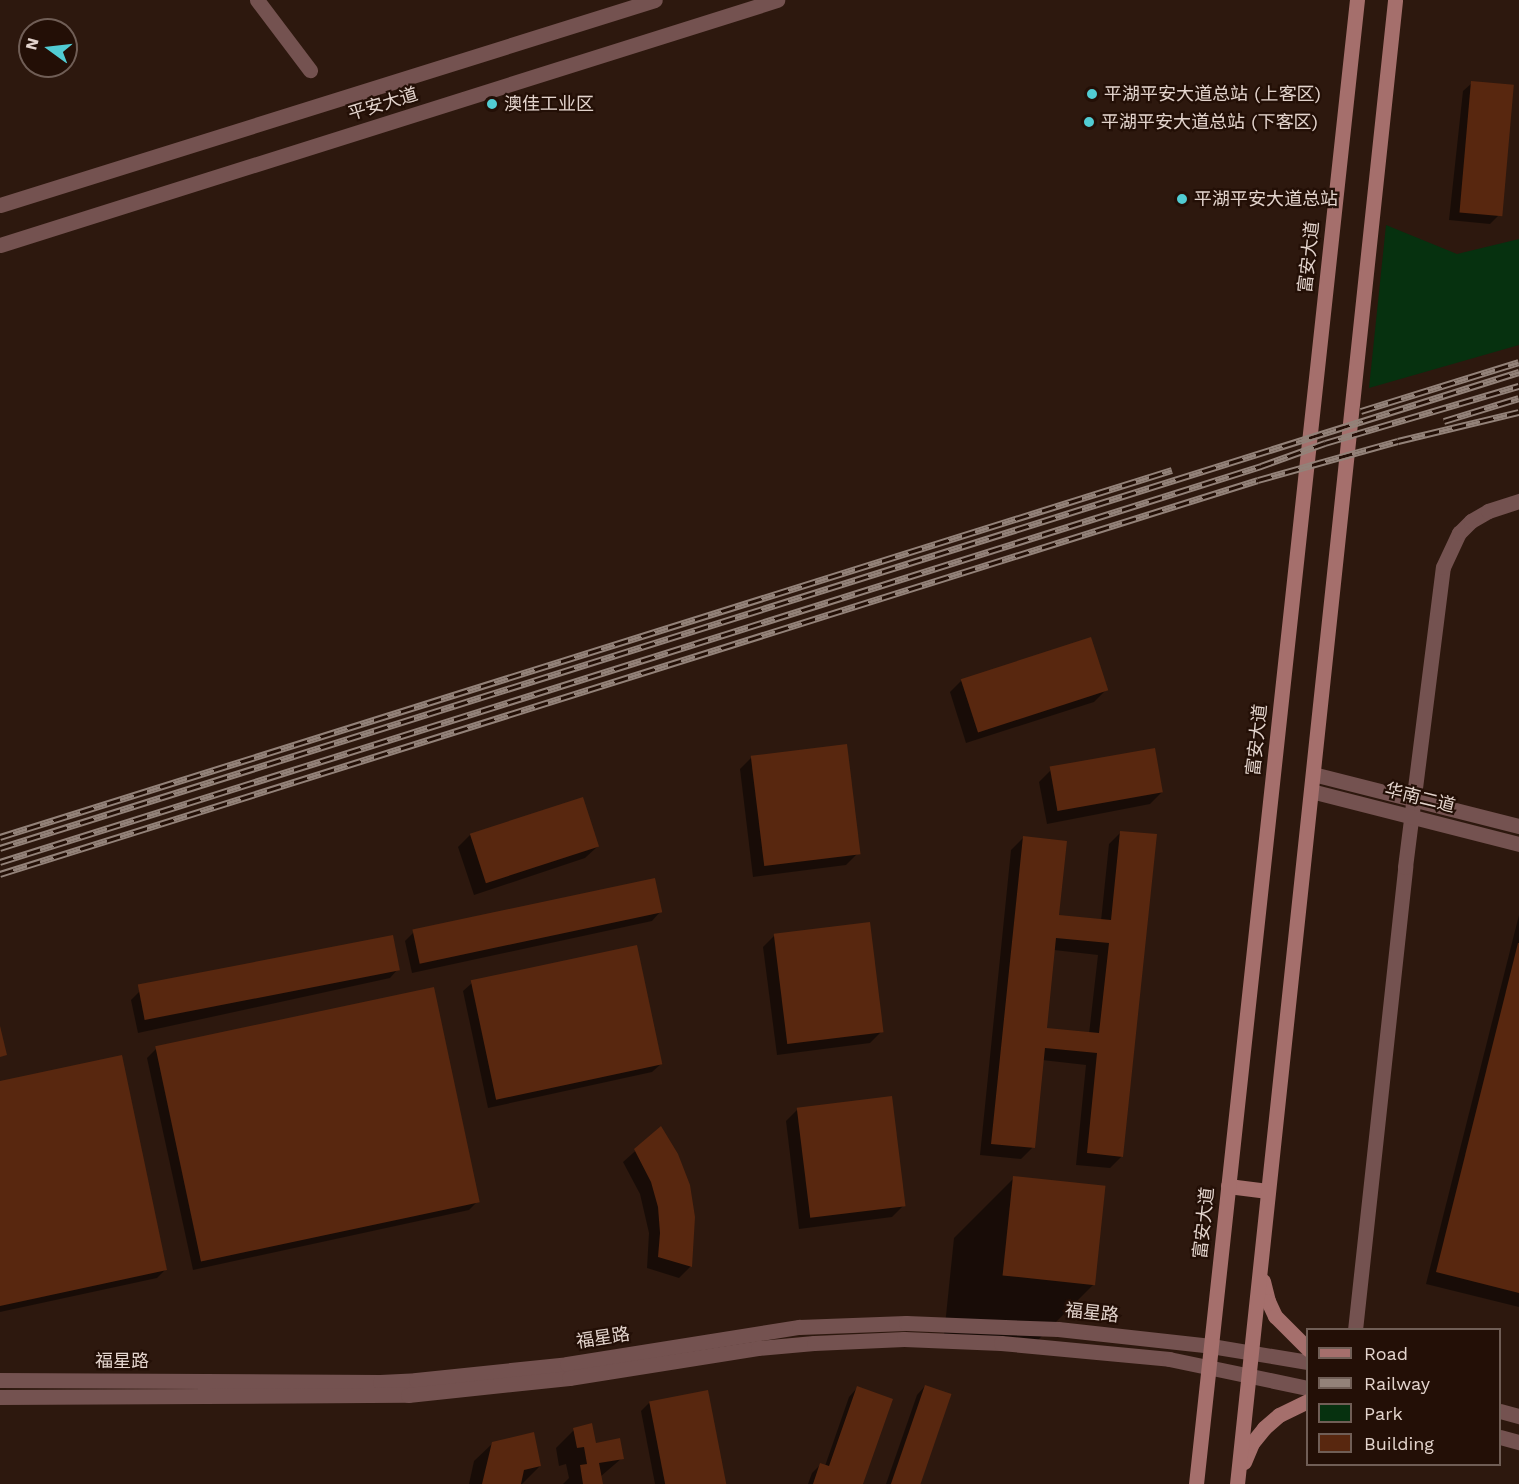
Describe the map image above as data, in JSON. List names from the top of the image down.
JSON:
{
  "streets": {
    "main road": ["富安大道"],
    "street": ["平安大道", "华南二道", "福星路"]
  },
  "crossings": [
    ["富安大道", "福星路"]
  ],
  "places": [
    "平湖平安大道总站 (上客区)",
    "澳佳工业区",
    "平湖平安大道总站 (下客区)",
    "平湖平安大道总站"
  ],
  "legend": [
    "Road",
    "Railway",
    "Park",
    "Building"
  ],
  "north": "left"
}
